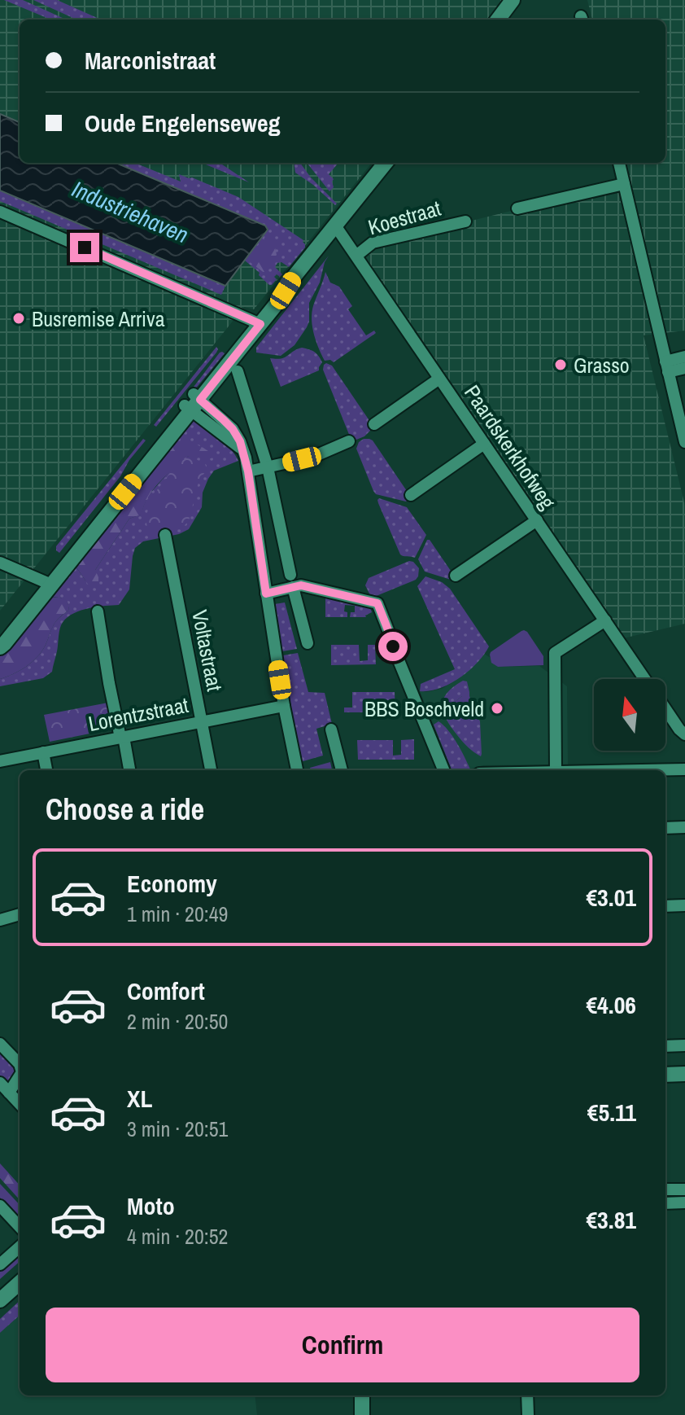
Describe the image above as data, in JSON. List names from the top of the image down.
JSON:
{
  "streets": {
    "street": [
      "Koestraat",
      "Paardskerkhofweg",
      "Voltastraat",
      "Lorentzstraat"
    ]
  },
  "crossings": [
    ["Koestraat", "Paardskerkhofweg"],
    ["Voltastraat", "Lorentzstraat"]
  ],
  "water": ["Industriehaven"],
  "places": ["Busremise Arriva", "Grasso", "BBS Boschveld"],
  "north": "top",
  "page": {
    "banner": ["Marconistraat", "Oude Engelenseweg"],
    "heading": "Choose a ride",
    "list": [
      {
        "name": "Economy",
        "note": "1 min · 20:49",
        "value": "€3.01"
      },
      {
        "name": "Comfort",
        "note": "2 min · 20:50",
        "value": "€4.06"
      },
      {
        "name": "XL",
        "note": "3 min · 20:51",
        "value": "€5.11"
      },
      {
        "name": "Moto",
        "note": "4 min · 20:52",
        "value": "€3.81"
      }
    ],
    "buttons": "Confirm"
  }
}
